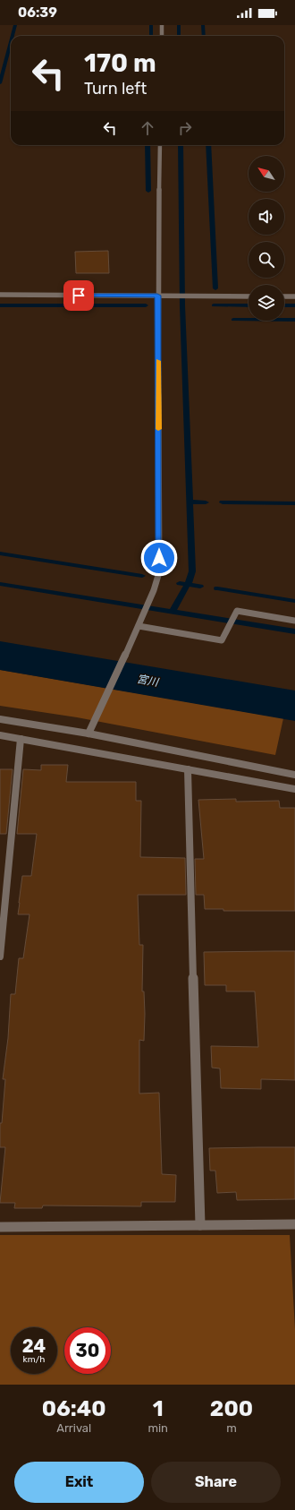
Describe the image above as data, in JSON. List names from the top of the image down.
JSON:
{
  "water": ["宮川"],
  "north": "top left",
  "page": {
    "status": "06:39",
    "turn": ["170 m", "Turn left"],
    "speed": "24 km/h",
    "limit": "30",
    "eta": [
      "06:40",
      "Arrival",
      "1",
      "min",
      "200",
      "m"
    ],
    "buttons": ["Exit", "Share"]
  }
}
